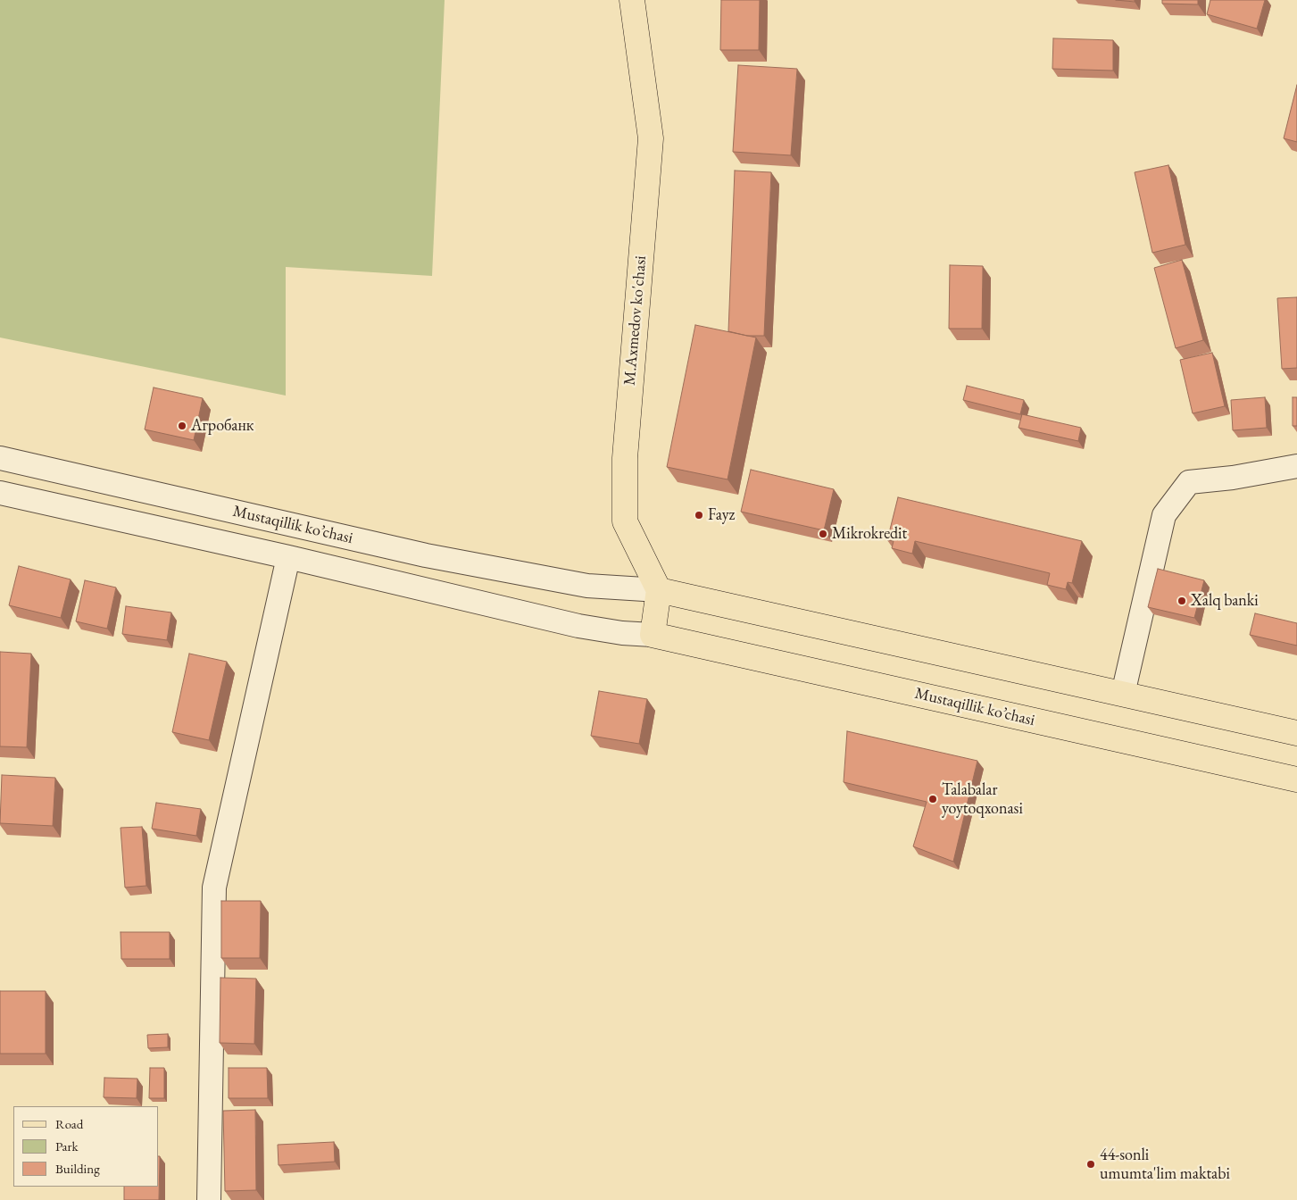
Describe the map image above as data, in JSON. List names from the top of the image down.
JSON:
{
  "streets": {
    "main road": ["M.Axmedov ko'chasi", "Mustaqillik ko’chasi"]
  },
  "crossings": [
    ["M.Axmedov ko'chasi", "Mustaqillik ko’chasi"]
  ],
  "places": [
    "Агробанк",
    "Fayz",
    "Mikrokredit",
    "Xalq banki",
    "Talabalar yoytoqxonasi",
    "44-sonli umumta'lim maktabi"
  ],
  "legend": ["Road", "Park", "Building"]
}
